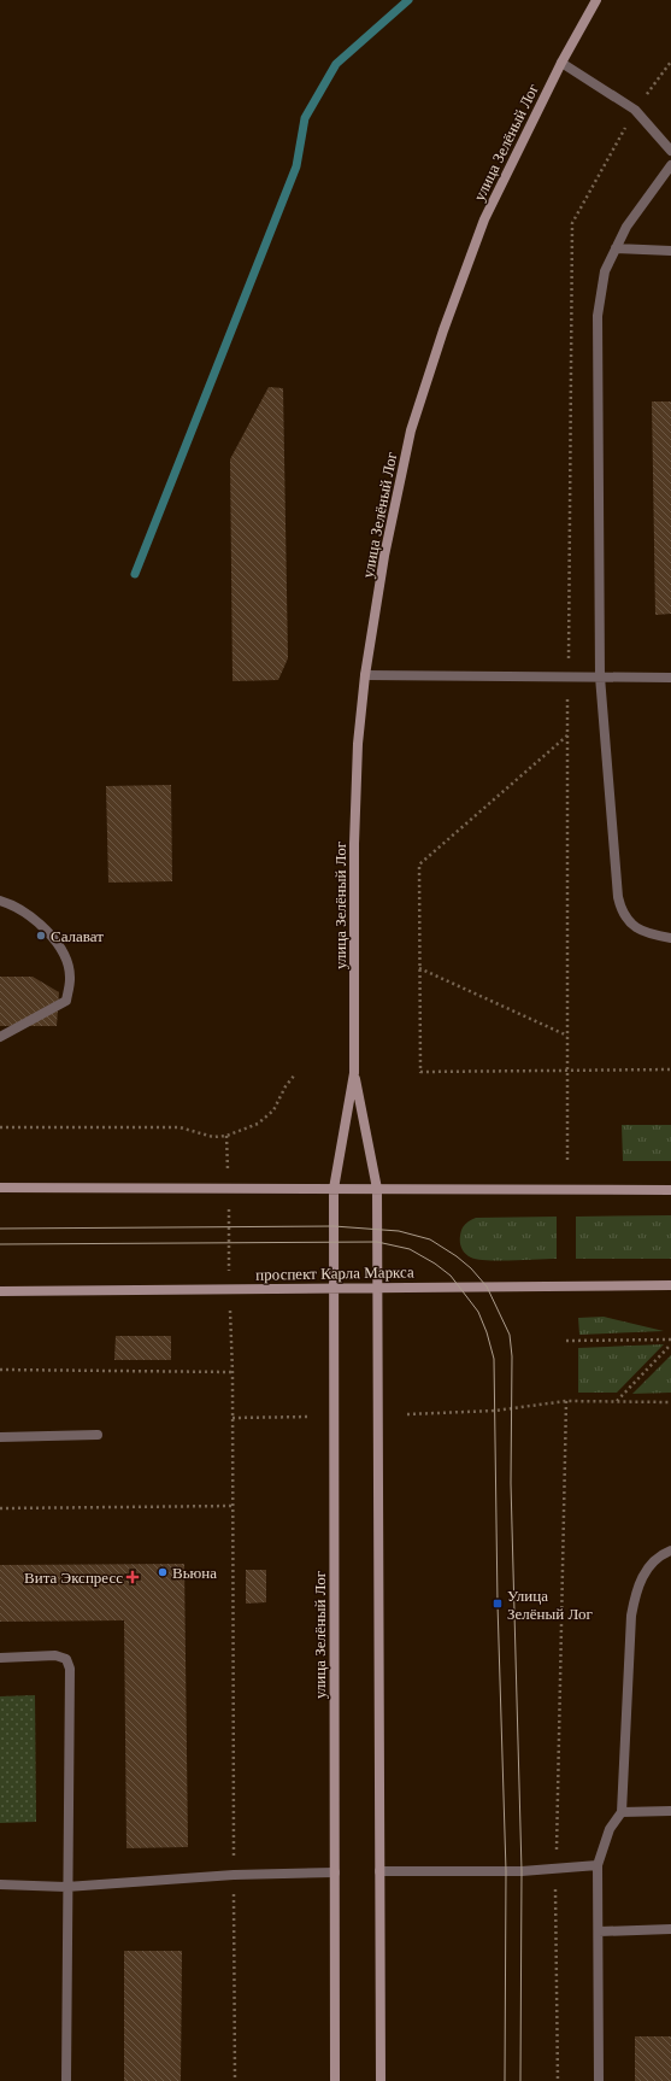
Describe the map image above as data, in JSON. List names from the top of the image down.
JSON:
{
  "streets": {
    "main road": ["улица Зелёный Лог", "проспект Карла Маркса"]
  },
  "crossings": [
    ["улица Зелёный Лог", "проспект Карла Маркса"]
  ],
  "places": {
    "other": ["Салават", "Вьюна"],
    "health": ["Вита Экспресс"],
    "transit": ["Улица Зелёный Лог"]
  }
}
